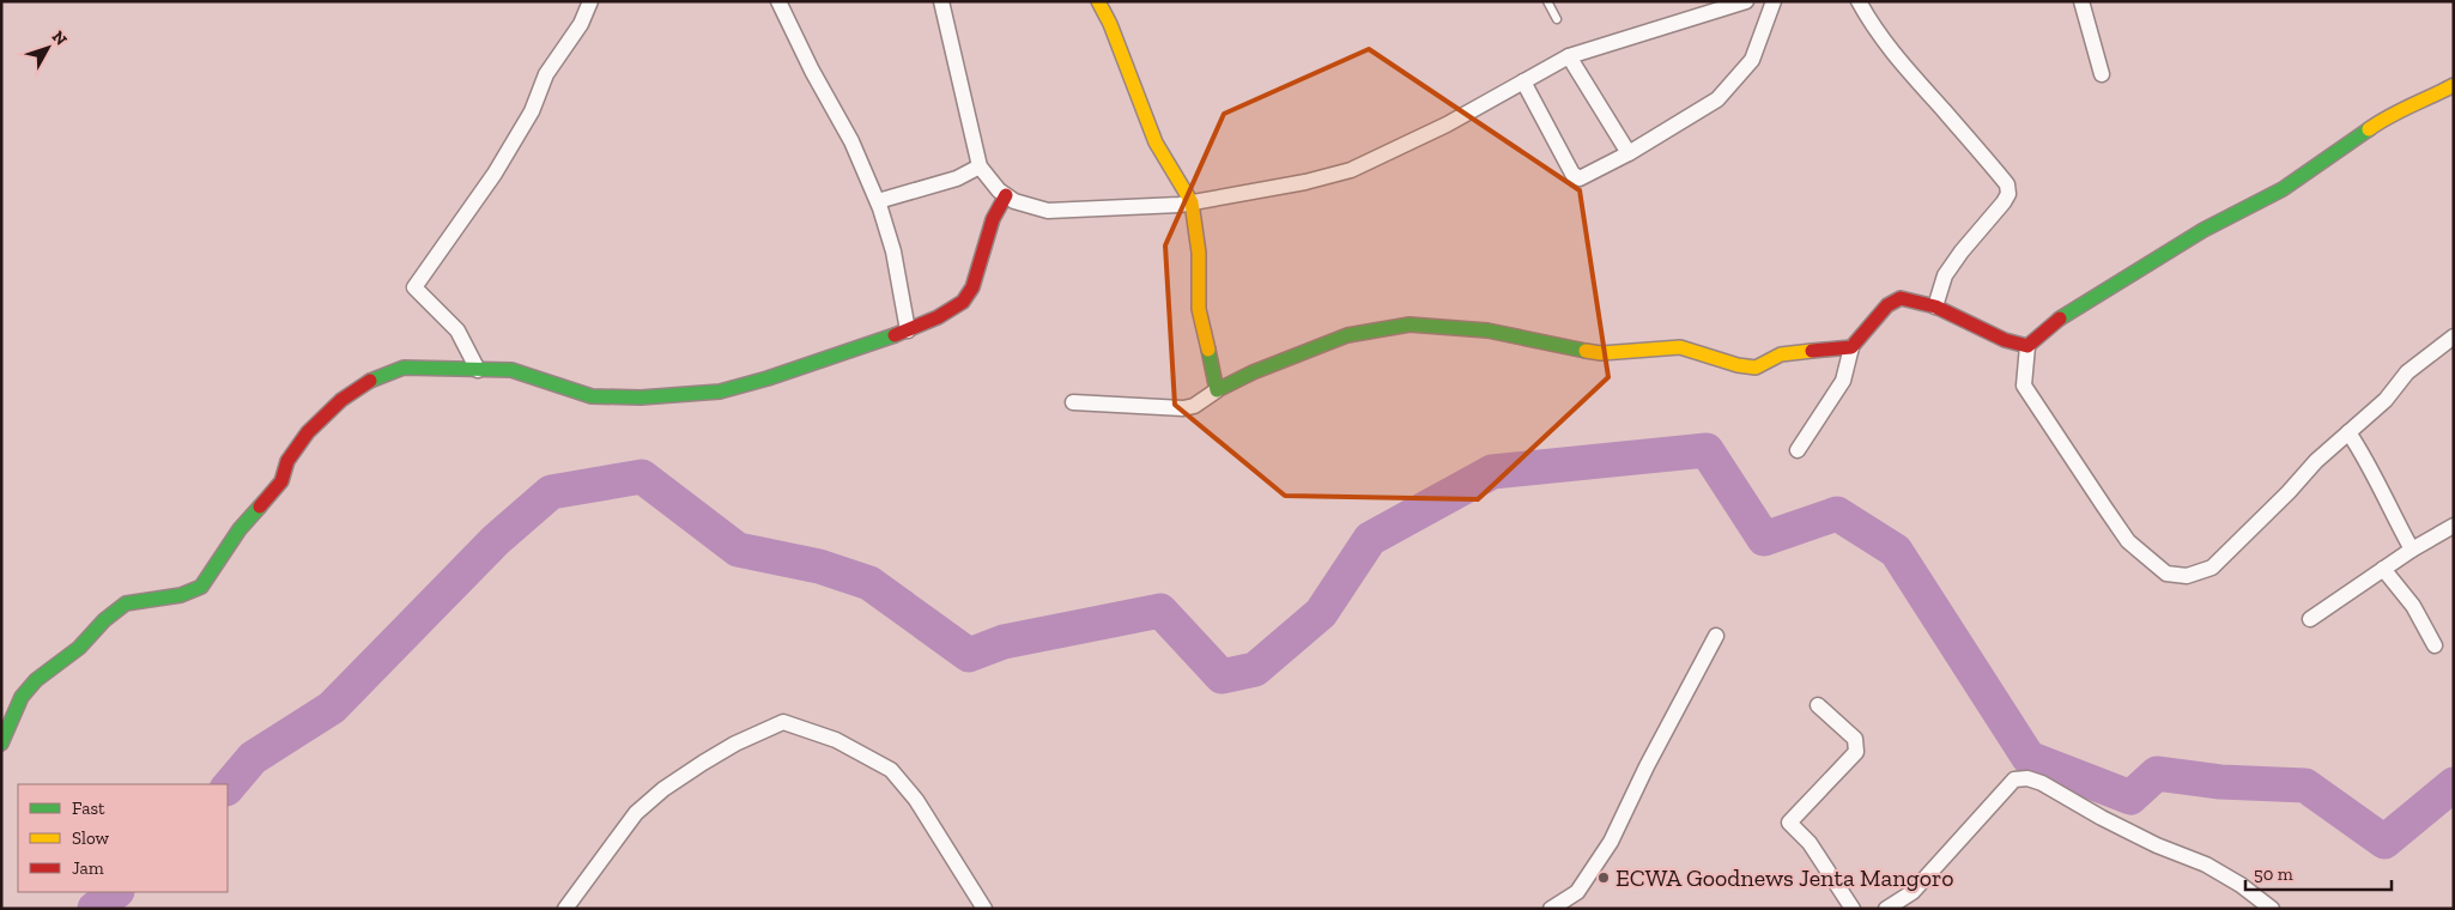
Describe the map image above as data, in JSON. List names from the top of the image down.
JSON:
{
  "places": ["ECWA Goodnews Jenta Mangoro"],
  "legend": ["Fast", "Slow", "Jam"],
  "scale_bar": "50 m",
  "north": "top right"
}
